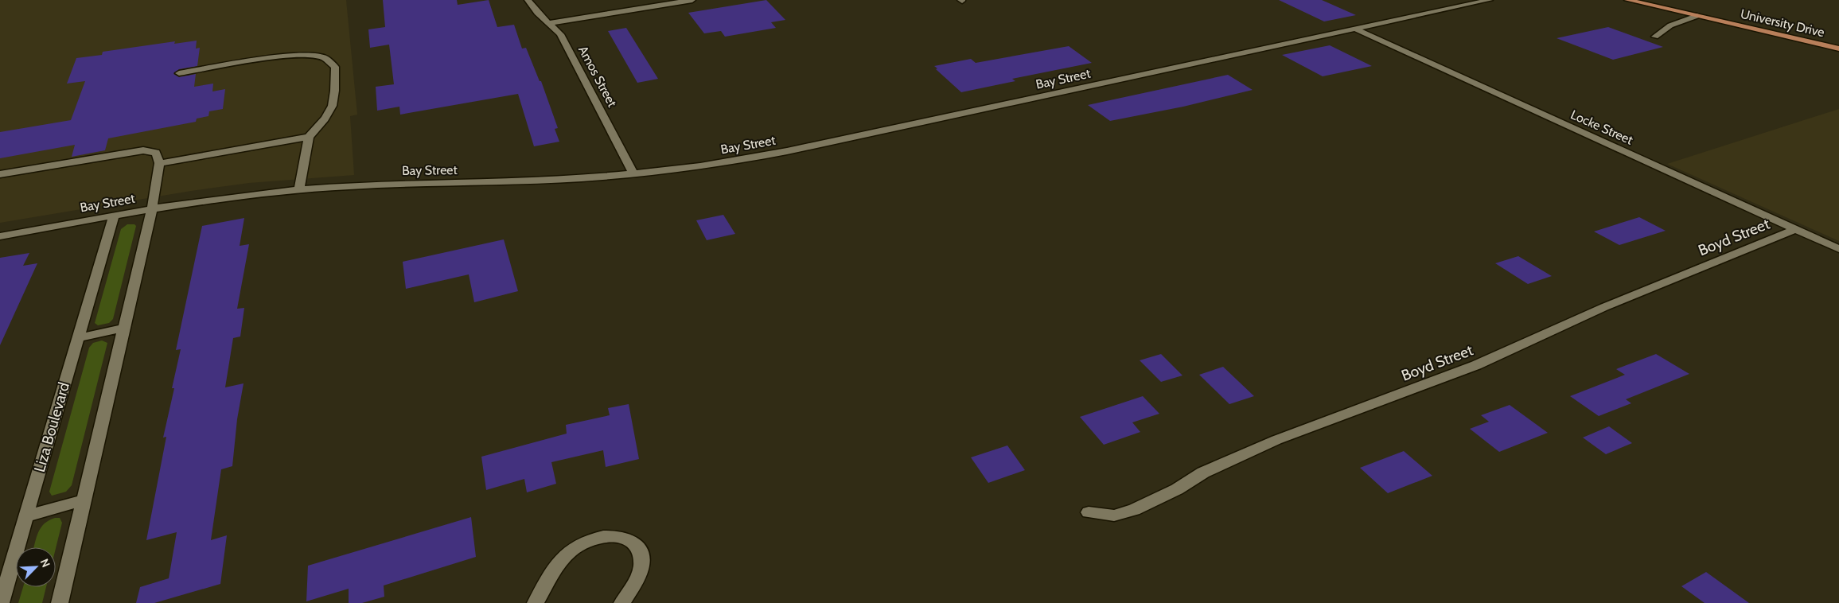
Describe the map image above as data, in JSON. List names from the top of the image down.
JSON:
{
  "streets": {
    "main road": ["University Drive"],
    "street": [
      "Amos Street",
      "Bay Street",
      "Locke Street",
      "Boyd Street",
      "Liza Boulevard"
    ]
  },
  "crossings": [
    ["Amos Street", "Bay Street"],
    ["Bay Street", "Locke Street"],
    ["Bay Street", "Liza Boulevard"],
    ["Locke Street", "Boyd Street"]
  ],
  "north": "top right"
}
